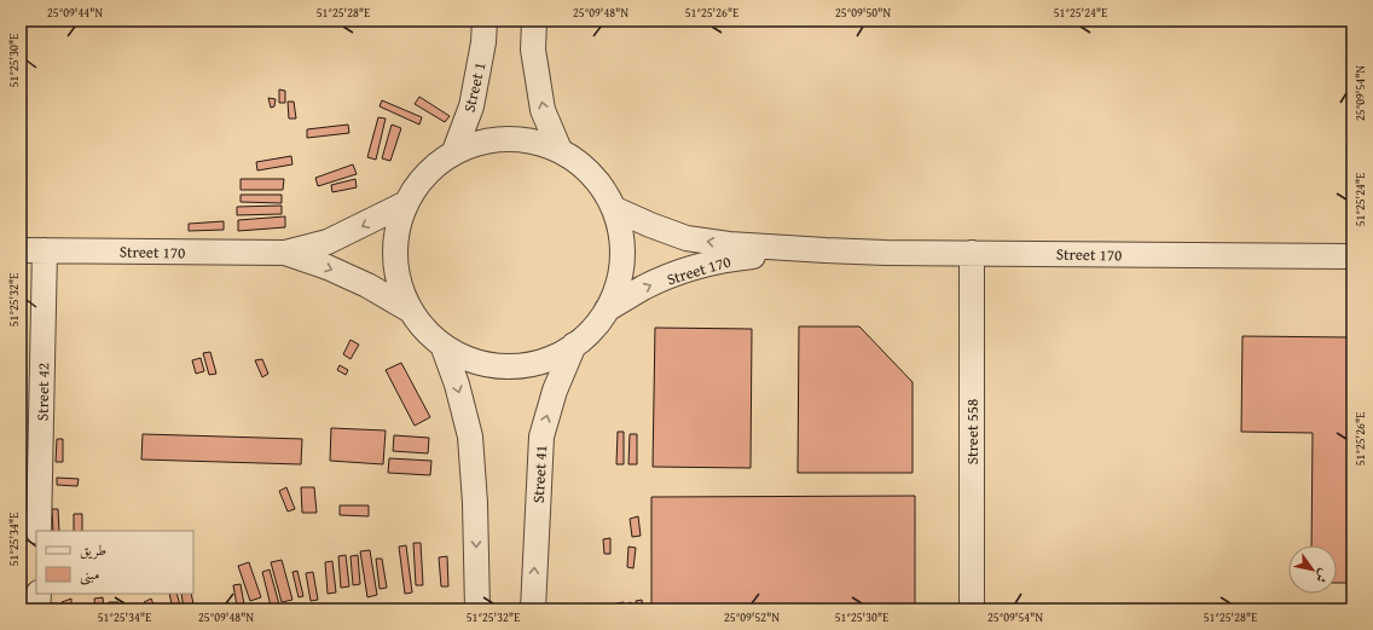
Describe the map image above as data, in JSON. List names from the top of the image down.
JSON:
{
  "streets": {
    "street": [
      "Street 1",
      "Street 170",
      "Street 42",
      "Street 558",
      "Street 41"
    ]
  },
  "crossings": [
    ["Street 170", "Street 42"],
    ["Street 170", "Street 558"]
  ],
  "legend": ["طريق", "مبنى"],
  "north": "bottom right",
  "coordinates": [
    "25°09'44\"N",
    "51°25'28\"E",
    "25°09'48\"N",
    "51°25'26\"E",
    "25°09'50\"N",
    "51°25'24\"E",
    "51°25'30\"E",
    "25°09'54\"N",
    "51°25'32\"E",
    "51°25'34\"E",
    "25°09'52\"N"
  ]
}
